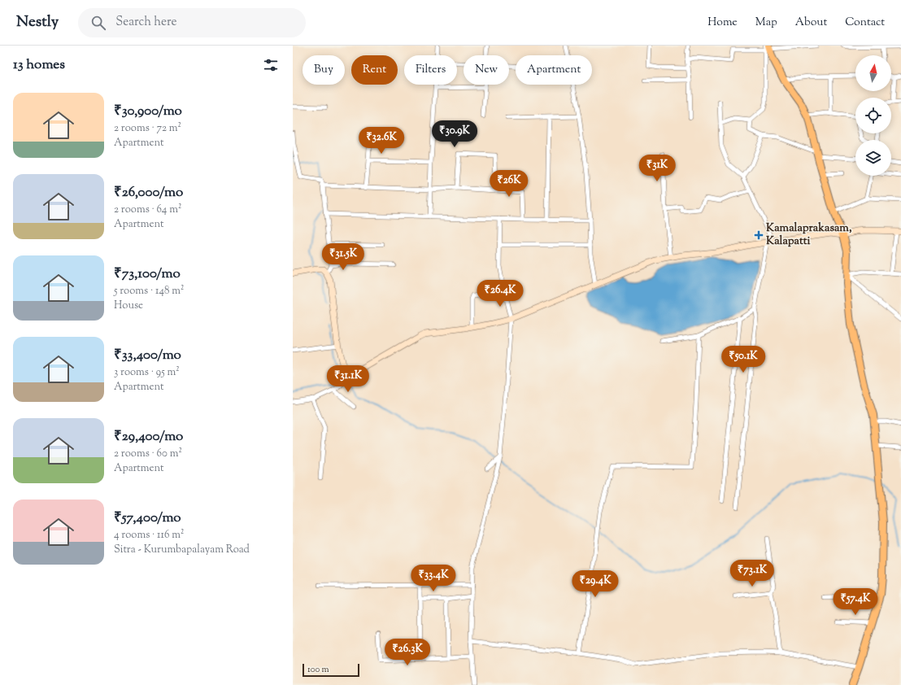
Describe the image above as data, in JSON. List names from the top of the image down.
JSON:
{
  "places": {
    "health": ["Kamalaprakasam, Kalapatti"]
  },
  "scale_bar": "100 m",
  "north": "top",
  "page": {
    "header": "Nestly",
    "search": "Search here",
    "nav": [
      "Home",
      "Map",
      "About",
      "Contact"
    ],
    "heading": "13 homes",
    "chip": [
      "Buy",
      "Rent",
      "Filters",
      "New",
      "Apartment"
    ],
    "list": [
      {
        "name": "₹30,900/mo",
        "note": "2 rooms · 72 m² · Apartment"
      },
      {
        "name": "₹26,000/mo",
        "note": "2 rooms · 64 m² · Apartment"
      },
      {
        "name": "₹73,100/mo",
        "note": "5 rooms · 148 m² · House"
      },
      {
        "name": "₹33,400/mo",
        "note": "3 rooms · 95 m² · Apartment"
      },
      {
        "name": "₹29,400/mo",
        "note": "2 rooms · 60 m² · Apartment"
      },
      {
        "name": "₹57,400/mo",
        "note": "4 rooms · 116 m² · Sitra - Kurumbapalayam Road"
      }
    ],
    "price": [
      "₹30.9K",
      "₹32.6K",
      "₹31K",
      "₹26K",
      "₹31.5K",
      "₹26.4K",
      "₹50.1K",
      "₹31.1K",
      "₹73.1K",
      "₹33.4K",
      "₹29.4K",
      "₹57.4K",
      "₹26.3K"
    ],
    "scale": "100 m"
  }
}
